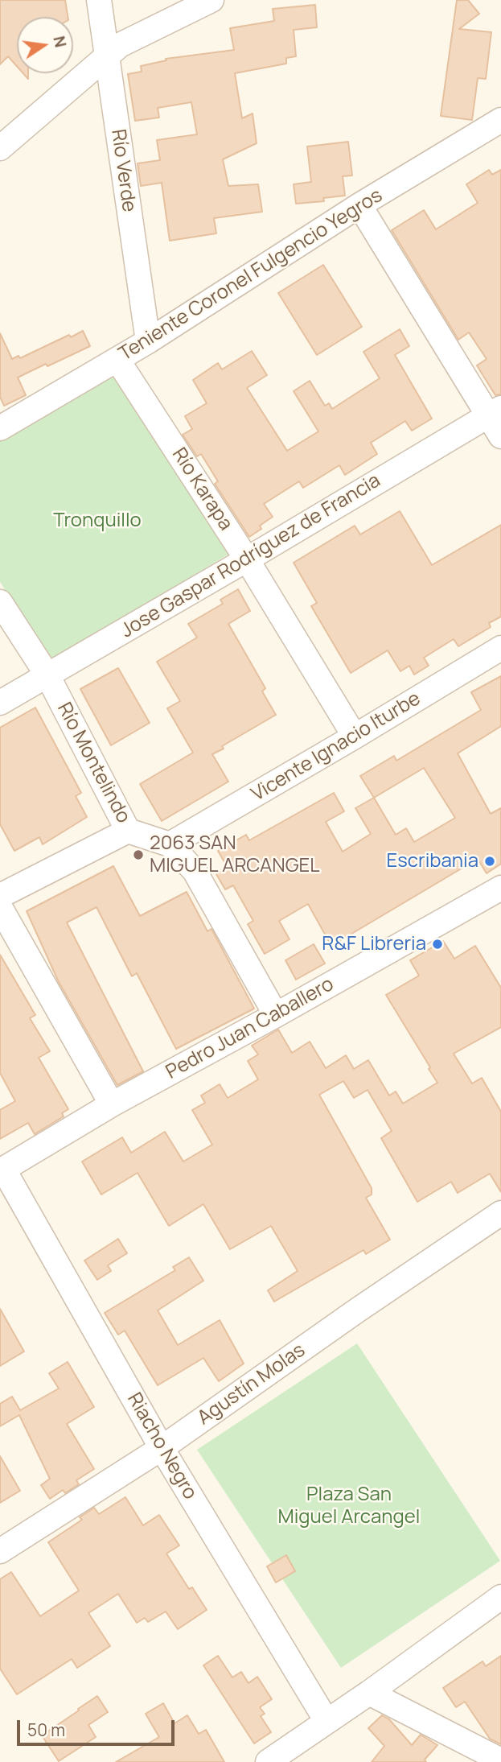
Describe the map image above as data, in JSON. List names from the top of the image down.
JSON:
{
  "streets": {
    "street": [
      "Río Verde",
      "Teniente Coronel Fulgencio Yegros",
      "Río Karapa",
      "Jose Gaspar Rodríguez de Francia",
      "Vicente Ignacio Iturbe",
      "Río Montelindo",
      "Pedro Juan Caballero",
      "Agustín Molas",
      "Riacho Negro"
    ]
  },
  "crossings": [
    ["Río Verde", "Teniente Coronel Fulgencio Yegros"],
    ["Teniente Coronel Fulgencio Yegros", "Río Karapa"],
    ["Río Karapa", "Jose Gaspar Rodríguez de Francia"],
    ["Río Karapa", "Vicente Ignacio Iturbe"],
    ["Jose Gaspar Rodríguez de Francia", "Río Montelindo"],
    ["Vicente Ignacio Iturbe", "Río Montelindo"],
    ["Río Montelindo", "Pedro Juan Caballero"],
    ["Pedro Juan Caballero", "Riacho Negro"],
    ["Agustín Molas", "Riacho Negro"]
  ],
  "parks": ["Tronquillo", "Plaza San Miguel Arcangel"],
  "places": ["2063 SAN MIGUEL ARCANGEL", "Escribania", "R&F Libreria"],
  "scale_bar": "50 m",
  "north": "right"
}
